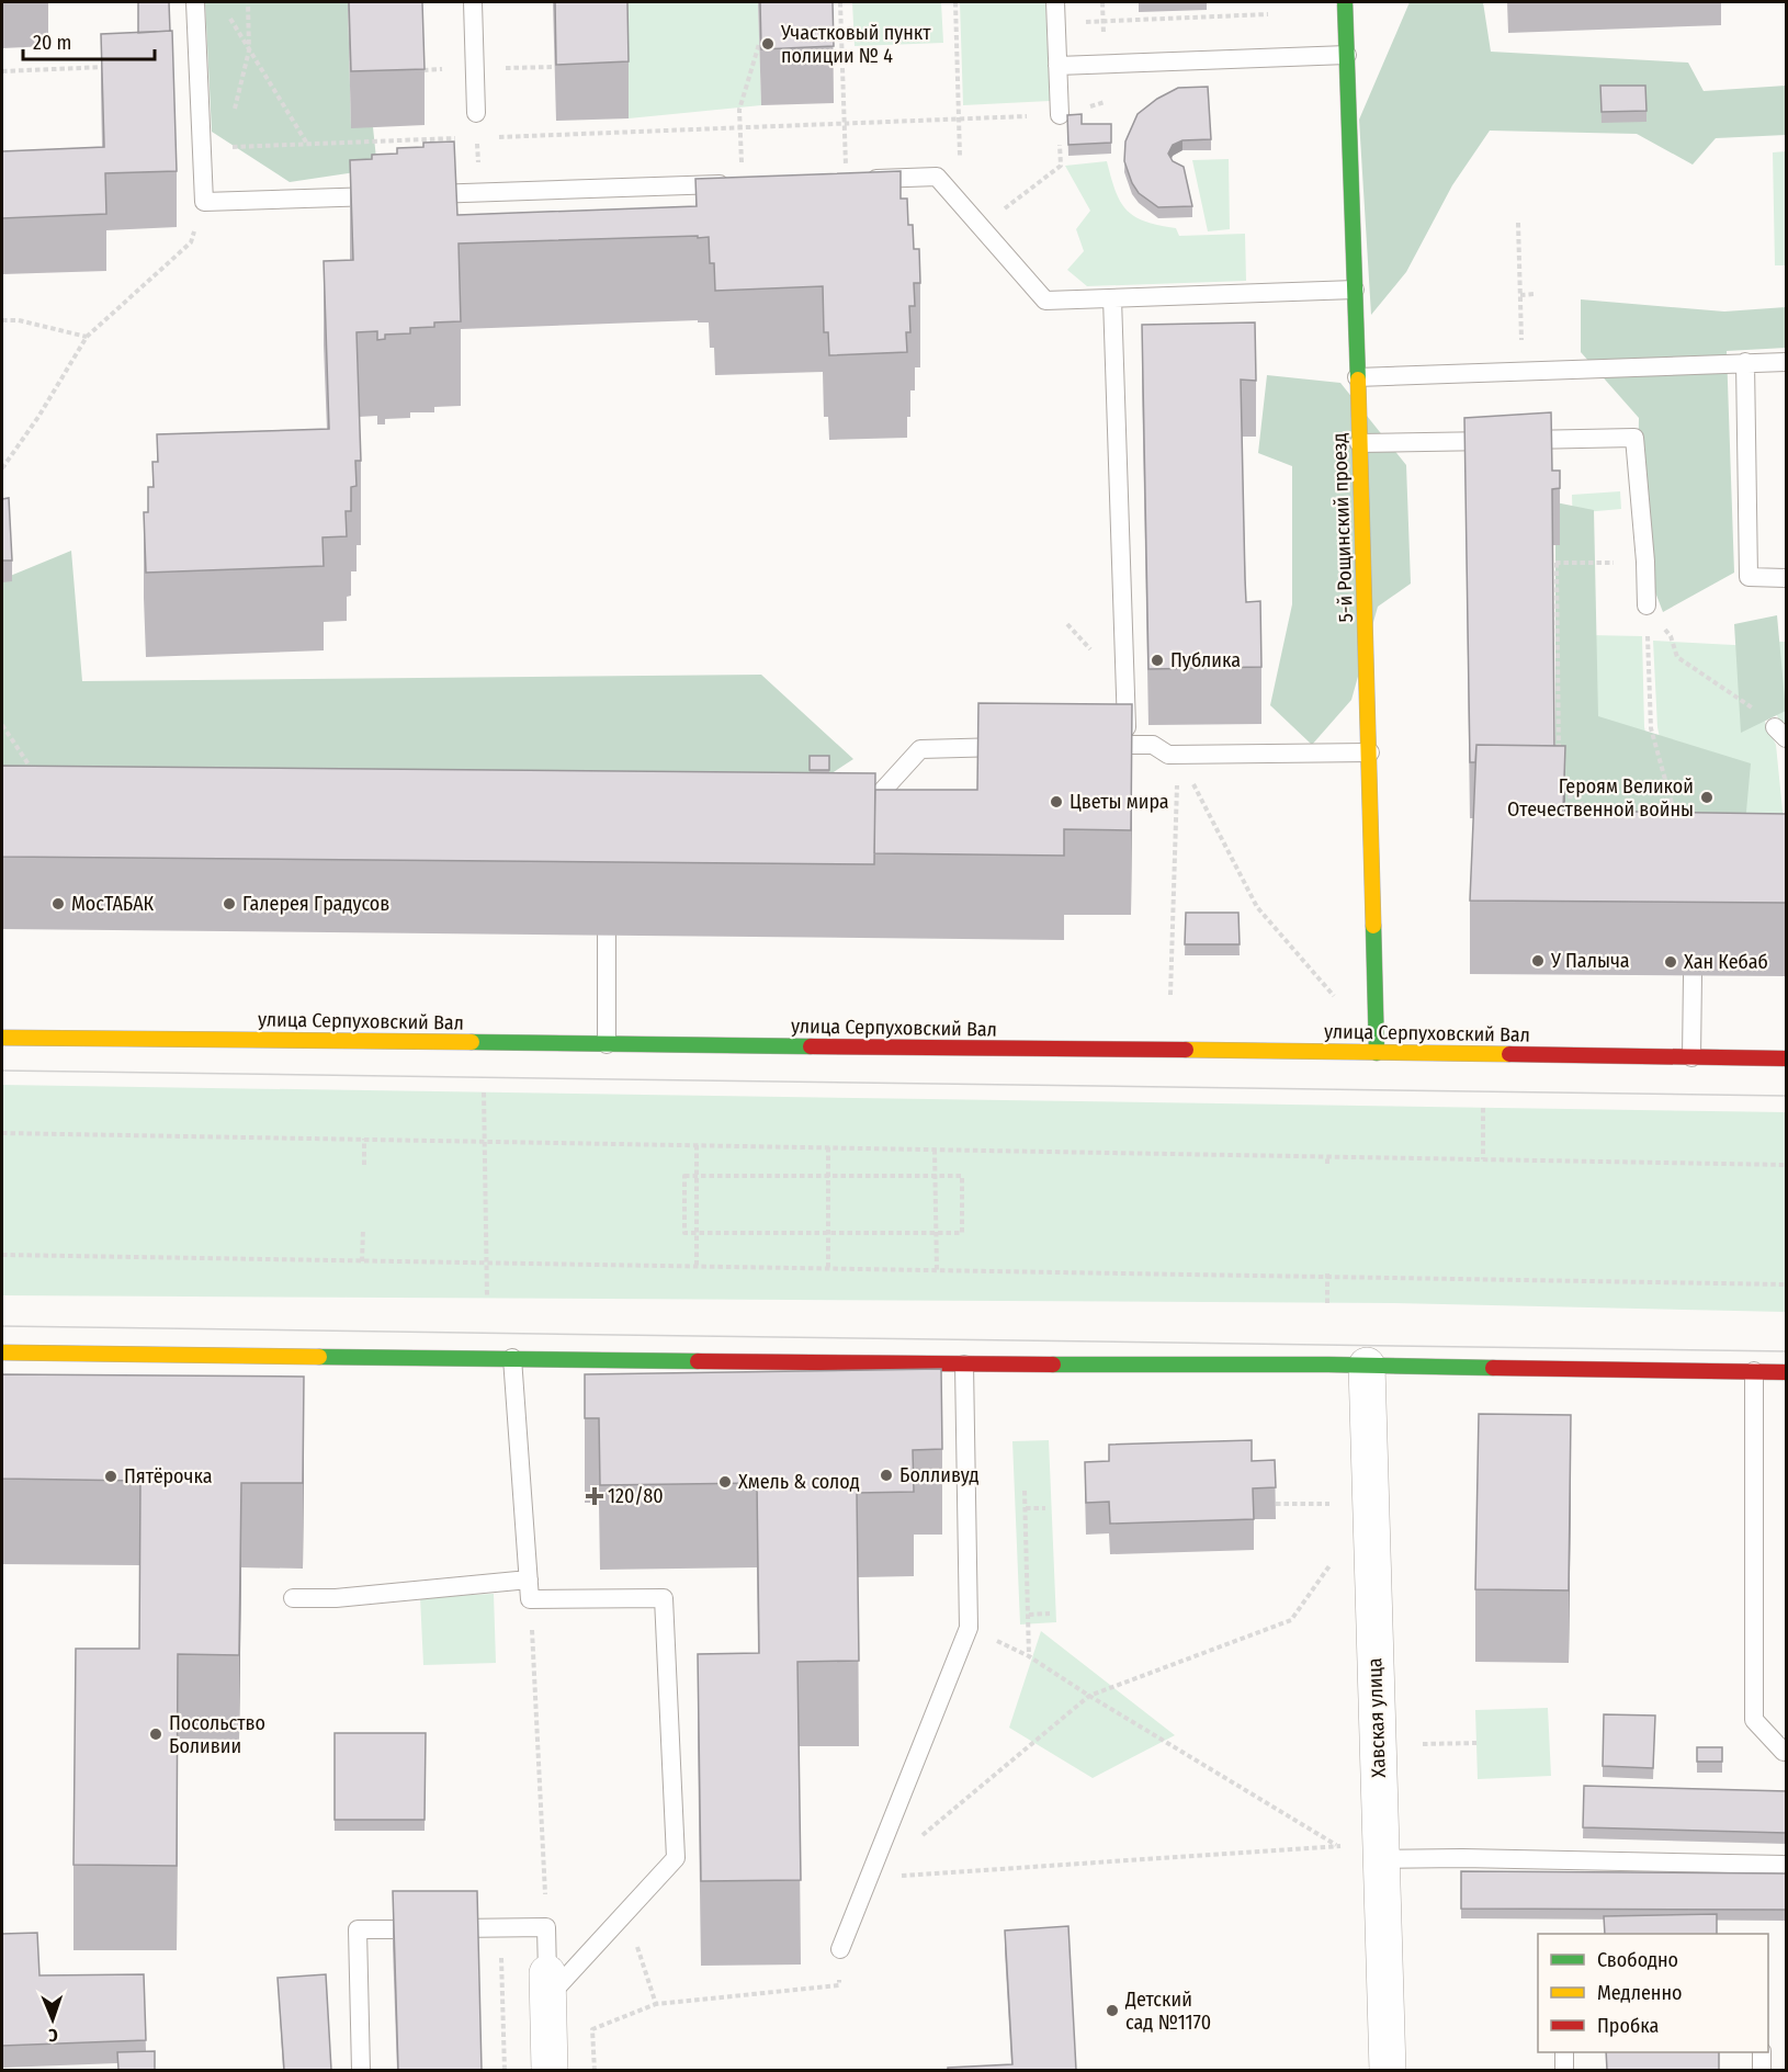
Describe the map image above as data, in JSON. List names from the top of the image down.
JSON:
{
  "streets": {
    "main road": ["5-й Рощинский проезд", "улица Серпуховский Вал"],
    "street": ["Хавская улица"]
  },
  "crossings": [
    ["5-й Рощинский проезд", "улица Серпуховский Вал"]
  ],
  "places": {
    "other": [
      "Участковый пункт полиции № 4",
      "Публика",
      "Героям Великой Отечественной войны",
      "Цветы мира",
      "МосТАБАК",
      "Галерея Градусов",
      "У Палыча",
      "Хан Кебаб",
      "Болливуд",
      "Пятёрочка",
      "Хмель & солод",
      "Посольство Боливии",
      "Детский сад №1170"
    ],
    "health": ["120/80"]
  },
  "legend": ["Свободно", "Медленно", "Пробка"],
  "scale_bar": "20 m",
  "north": "bottom"
}
